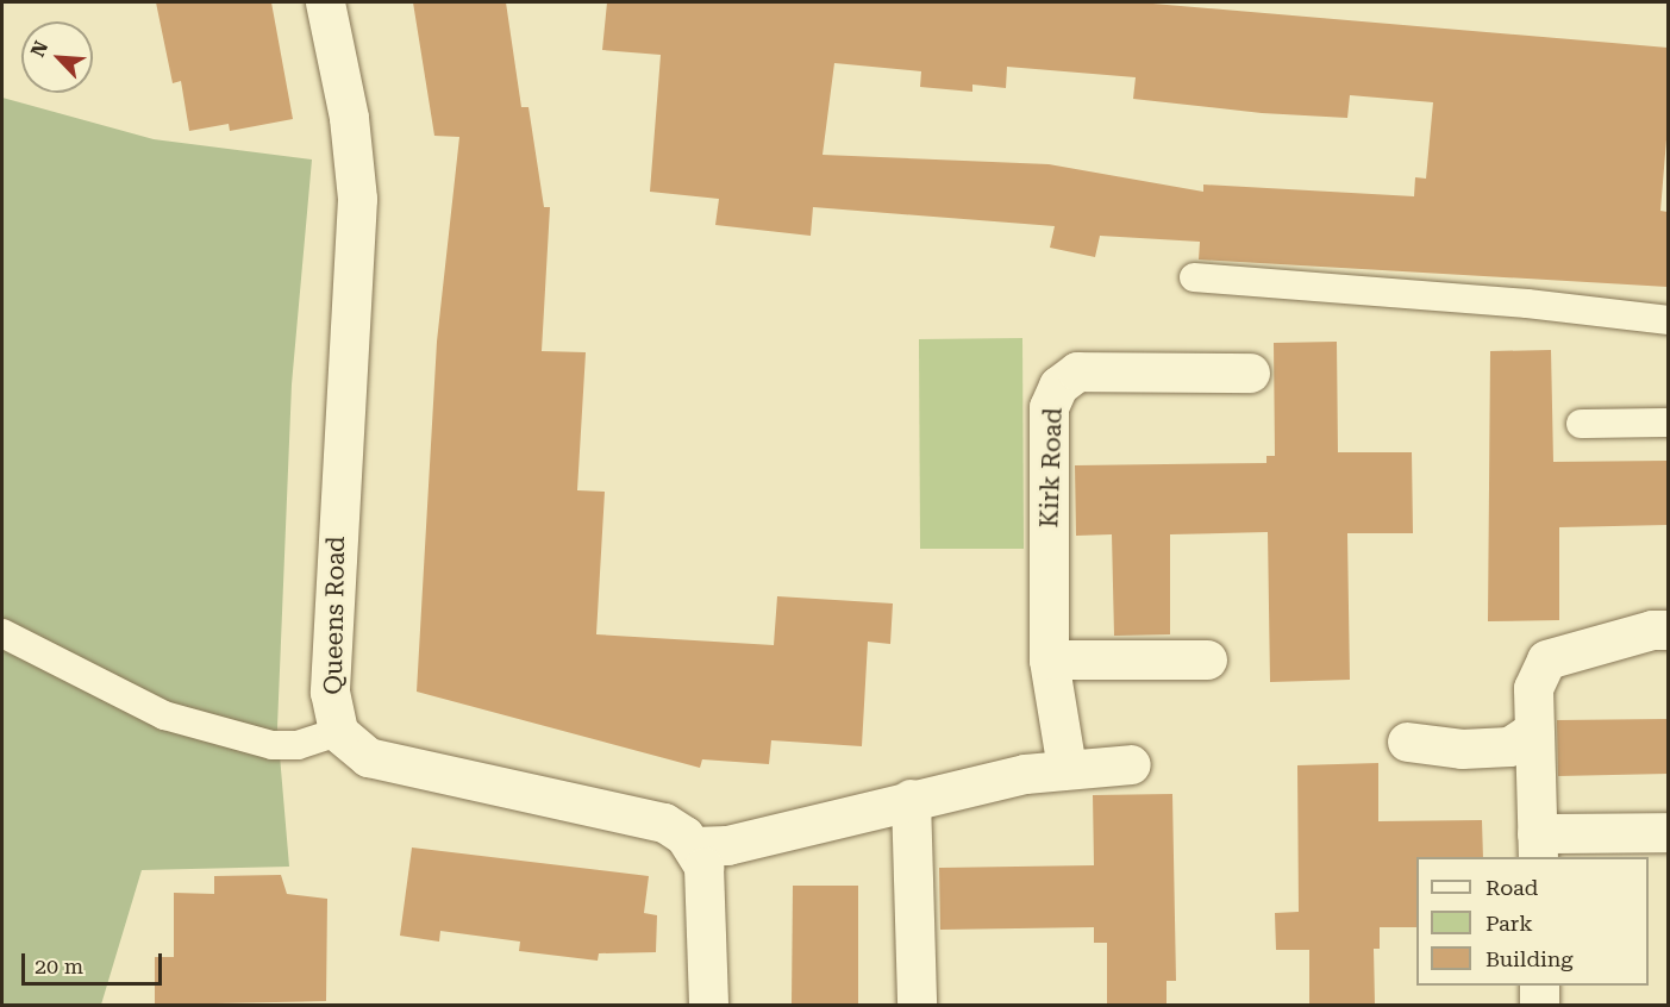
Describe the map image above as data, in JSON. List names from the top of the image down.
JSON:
{
  "streets": {
    "street": ["Kirk Road", "Queens Road"]
  },
  "legend": ["Road", "Park", "Building"],
  "scale_bar": "20 m",
  "north": "top left"
}
